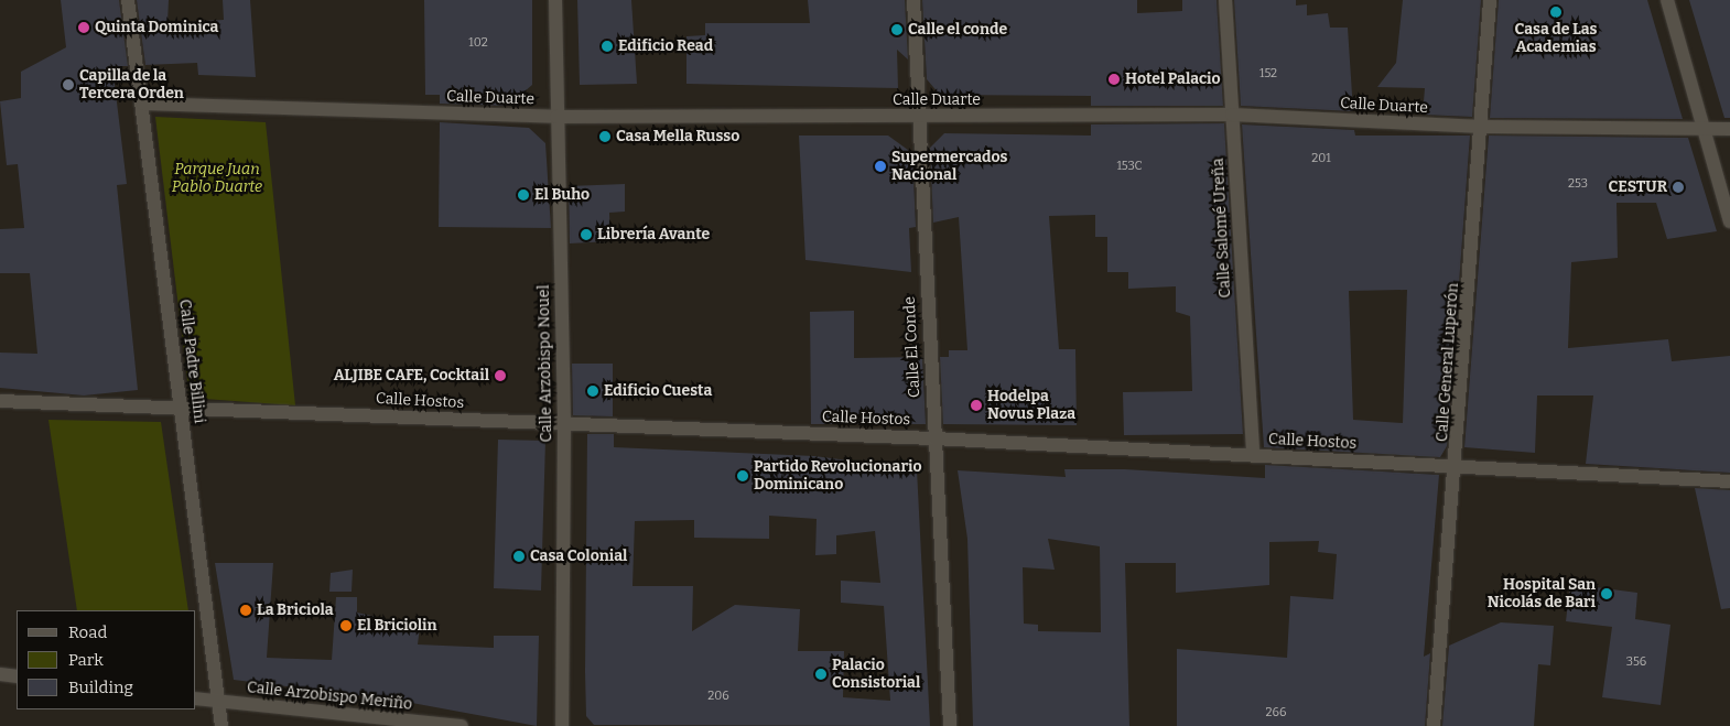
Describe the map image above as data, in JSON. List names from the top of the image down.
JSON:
{
  "streets": {
    "street": [
      "Calle Duarte",
      "Calle Salomé Ureña",
      "Calle El Conde",
      "Calle Padre Billini",
      "Calle General Luperón",
      "Calle Arzobispo Nouel",
      "Calle Hostos",
      "Calle Arzobispo Meriño"
    ]
  },
  "crossings": [
    ["Calle Duarte", "Calle Salomé Ureña"],
    ["Calle Duarte", "Calle El Conde"],
    ["Calle Duarte", "Calle Padre Billini"],
    ["Calle Duarte", "Calle General Luperón"],
    ["Calle Duarte", "Calle Arzobispo Nouel"],
    ["Calle Salomé Ureña", "Calle Hostos"],
    ["Calle El Conde", "Calle Hostos"],
    ["Calle Padre Billini", "Calle Hostos"],
    ["Calle Padre Billini", "Calle Arzobispo Meriño"],
    ["Calle General Luperón", "Calle Hostos"],
    ["Calle Arzobispo Nouel", "Calle Hostos"]
  ],
  "parks": ["Parque Juan Pablo Duarte"],
  "places": [
    "Casa de Las Academias",
    "Quinta Dominica",
    "Calle el conde",
    "Edificio Read",
    "Hotel Palacio",
    "Capilla de la Tercera Orden",
    "Casa Mella Russo",
    "Supermercados Nacional",
    "CESTUR",
    "El Buho",
    "Librería Avante",
    "ALJIBE CAFE, Cocktail",
    "Edificio Cuesta",
    "Hodelpa Novus Plaza",
    "Partido Revolucionario Dominicano",
    "Casa Colonial",
    "Hospital San Nicolás de Bari",
    "La Briciola",
    "El Briciolin",
    "Palacio Consistorial"
  ],
  "house_numbers": [
    "102",
    "152",
    "201",
    "153C",
    "253",
    "356",
    "206",
    "266"
  ],
  "legend": ["Road", "Park", "Building"]
}
